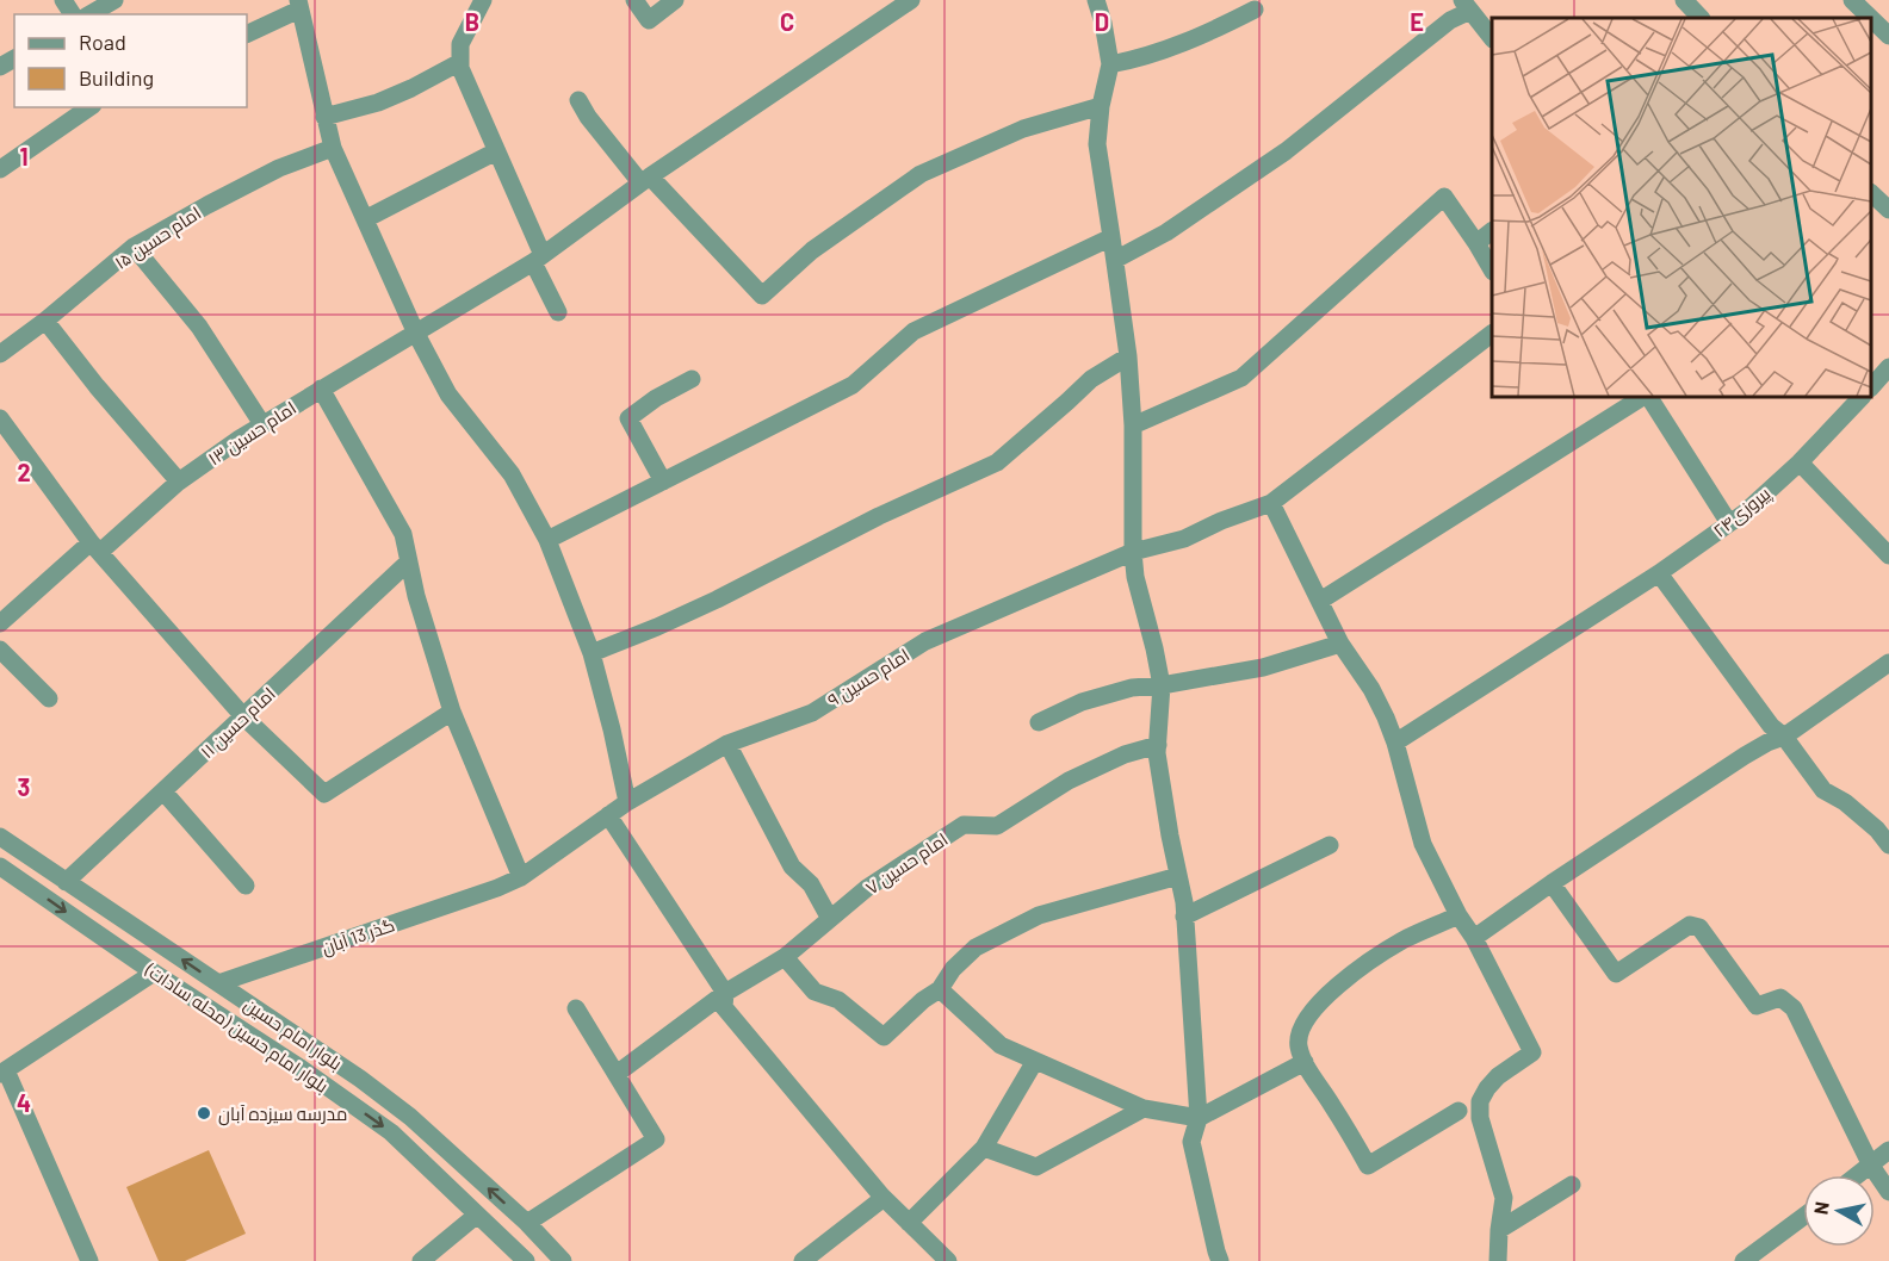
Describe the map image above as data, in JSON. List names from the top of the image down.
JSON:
{
  "streets": {
    "street": [
      "امام حسین ۱۵",
      "امام حسین ۱۳",
      "پیروزی۲۴",
      "امام حسین ۹",
      "امام حسین ۱۱",
      "امام حسین ۷",
      "گذر 13 آبان",
      "بلوار امام حسین (محله سادات)",
      "بلوار امام حسین"
    ]
  },
  "crossings": [
    ["امام حسین ۹", "گذر 13 آبان"],
    ["امام حسین ۱۱", "بلوار امام حسین"],
    ["گذر 13 آبان", "بلوار امام حسین"]
  ],
  "one_way": ["بلوار امام حسین (محله سادات)", "بلوار امام حسین"],
  "places": ["مدرسه سیزده آبان"],
  "legend": ["Road", "Building"],
  "north": "left",
  "grid": {
    "columns": [
      "B",
      "C",
      "D",
      "E"
    ],
    "rows": [
      "1",
      "2",
      "3",
      "4"
    ]
  }
}
